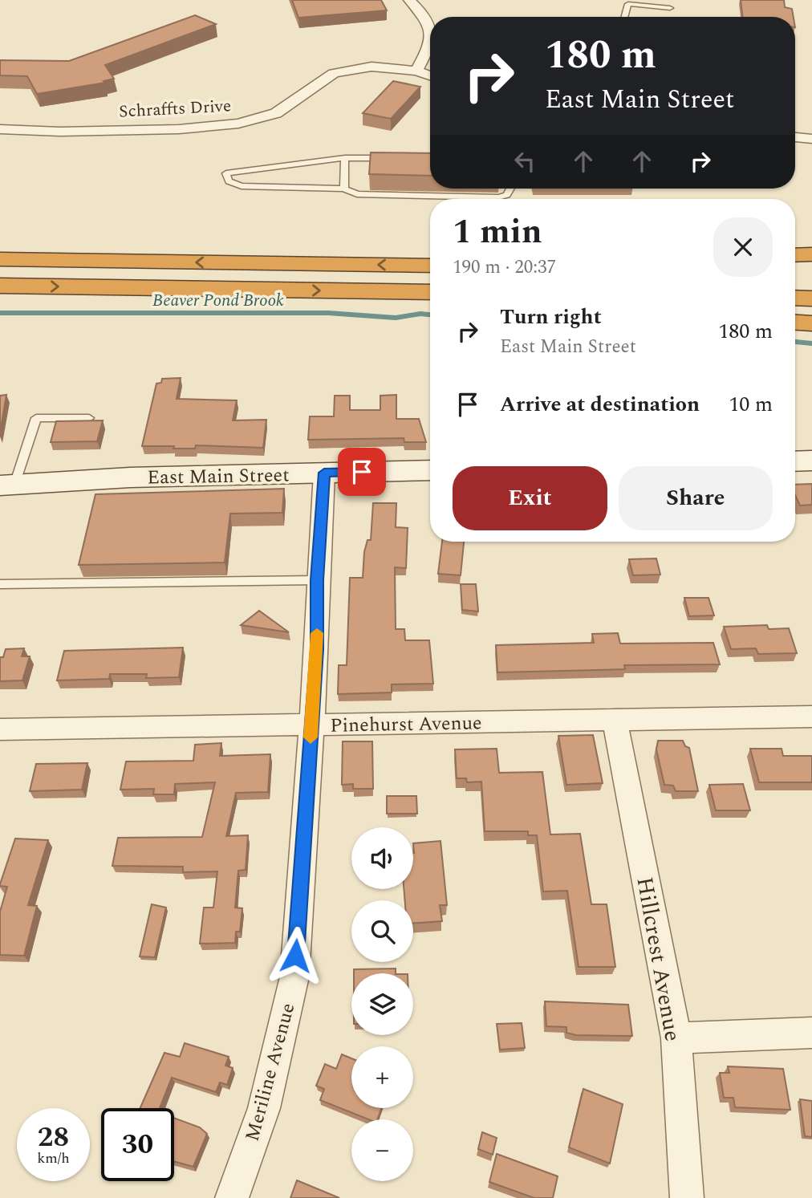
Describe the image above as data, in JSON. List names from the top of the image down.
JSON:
{
  "streets": {
    "main road": ["East Main Street"],
    "street": [
      "Schraffts Drive",
      "Pinehurst Avenue",
      "Hillcrest Avenue",
      "Meriline Avenue"
    ]
  },
  "crossings": [
    ["East Main Street", "Meriline Avenue"],
    ["Pinehurst Avenue", "Hillcrest Avenue"],
    ["Pinehurst Avenue", "Meriline Avenue"]
  ],
  "water": ["Beaver Pond Brook"],
  "page": {
    "turn": ["180 m", "East Main Street"],
    "heading": ["1 min", "190 m · 20:37"],
    "list": [
      {
        "name": "Turn right",
        "note": "East Main Street",
        "value": "180 m"
      },
      {
        "name": "Arrive at destination",
        "value": "10 m"
      }
    ],
    "buttons": ["Exit", "Share"],
    "map_buttons": ["+", "−"],
    "speed": "28 km/h",
    "limit": "30"
  }
}
